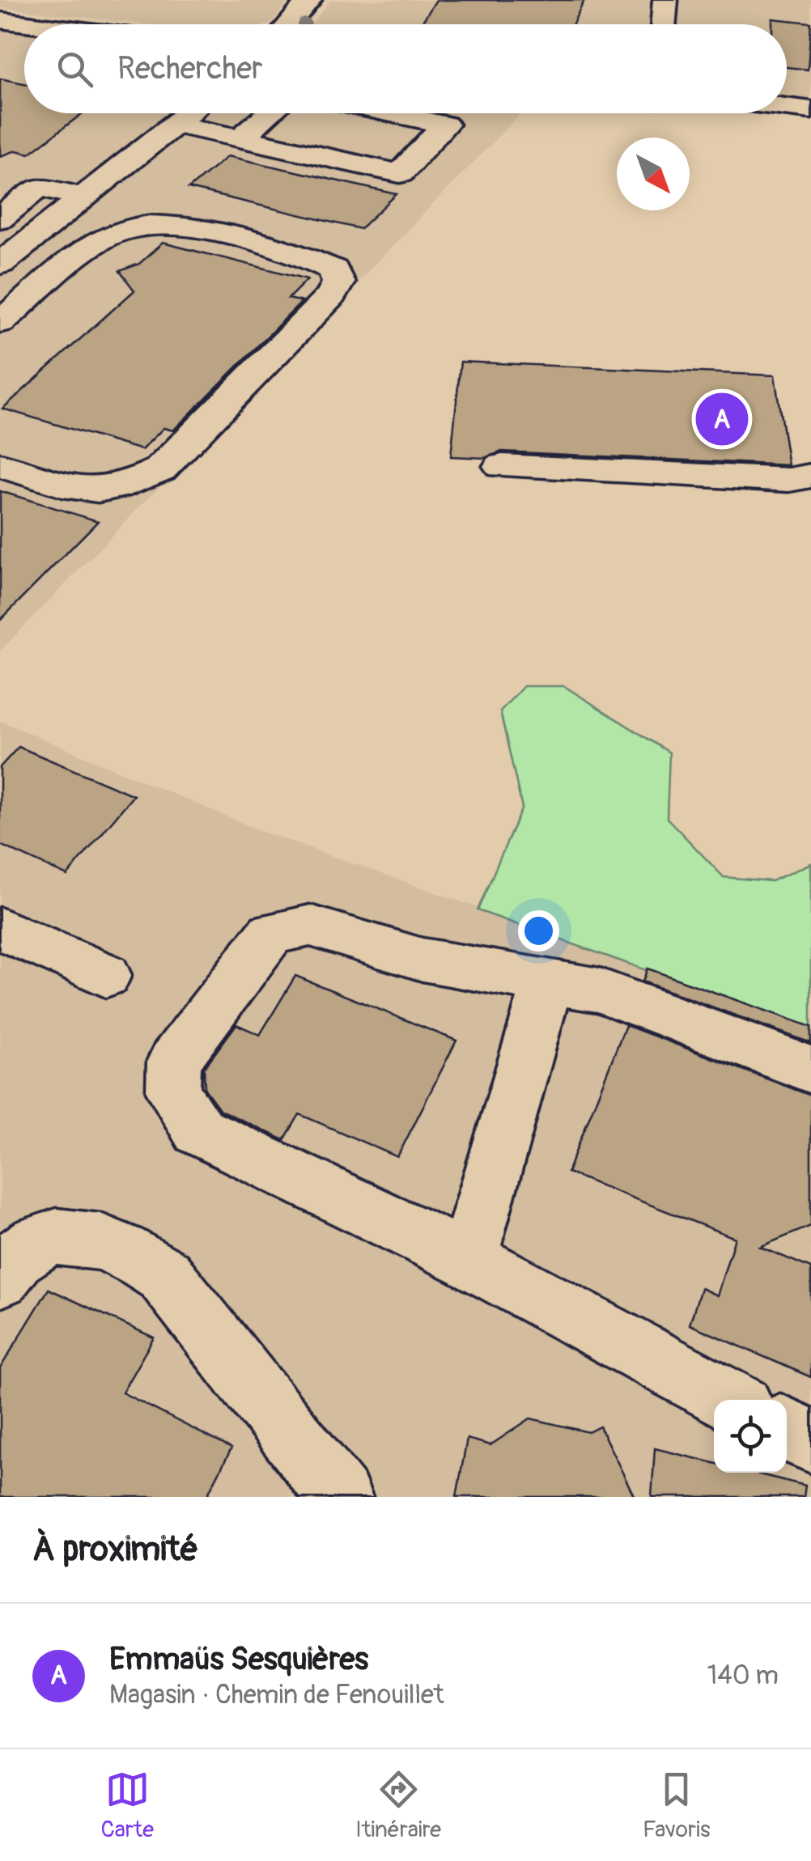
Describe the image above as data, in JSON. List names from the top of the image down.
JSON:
{
  "north": "bottom right",
  "page": {
    "search": "Rechercher",
    "pins": "A",
    "heading": "À proximité",
    "list": [
      {
        "mark": "A",
        "name": "Emmaüs Sesquières",
        "note": "Magasin · Chemin de Fenouillet",
        "value": "140 m"
      }
    ],
    "nav": ["Carte", "Itinéraire", "Favoris"]
  }
}
